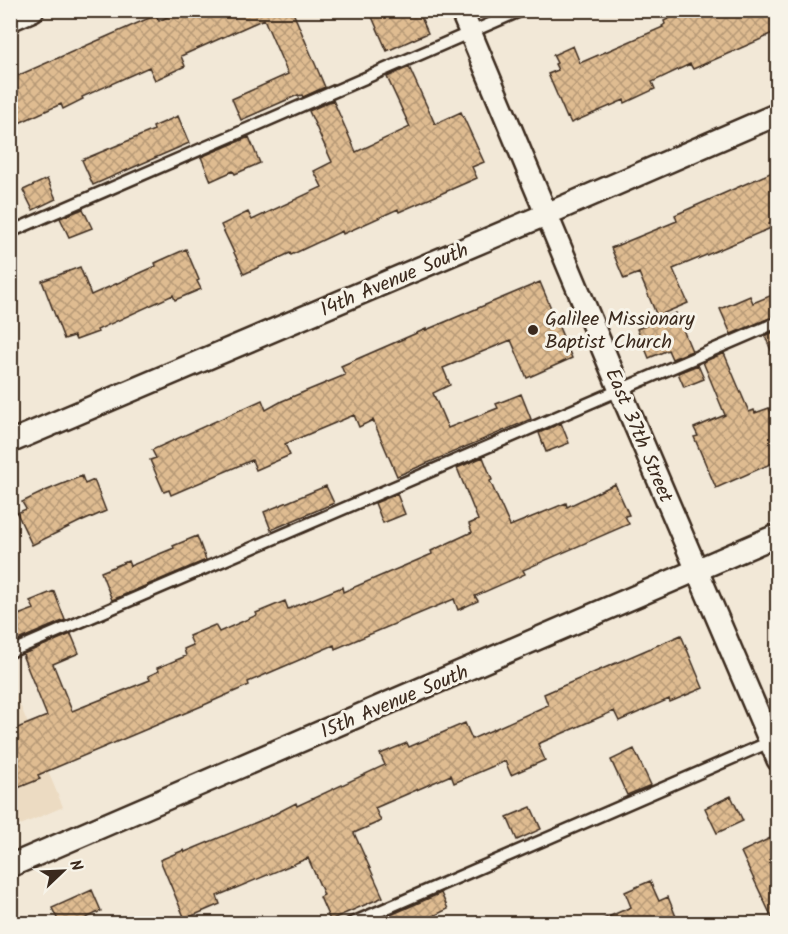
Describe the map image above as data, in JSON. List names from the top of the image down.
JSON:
{
  "streets": {
    "street": ["14th Avenue South", "East 37th Street", "15th Avenue South"]
  },
  "crossings": [
    ["14th Avenue South", "East 37th Street"],
    ["East 37th Street", "15th Avenue South"]
  ],
  "places": ["Galilee Missionary Baptist Church"],
  "north": "top right"
}
